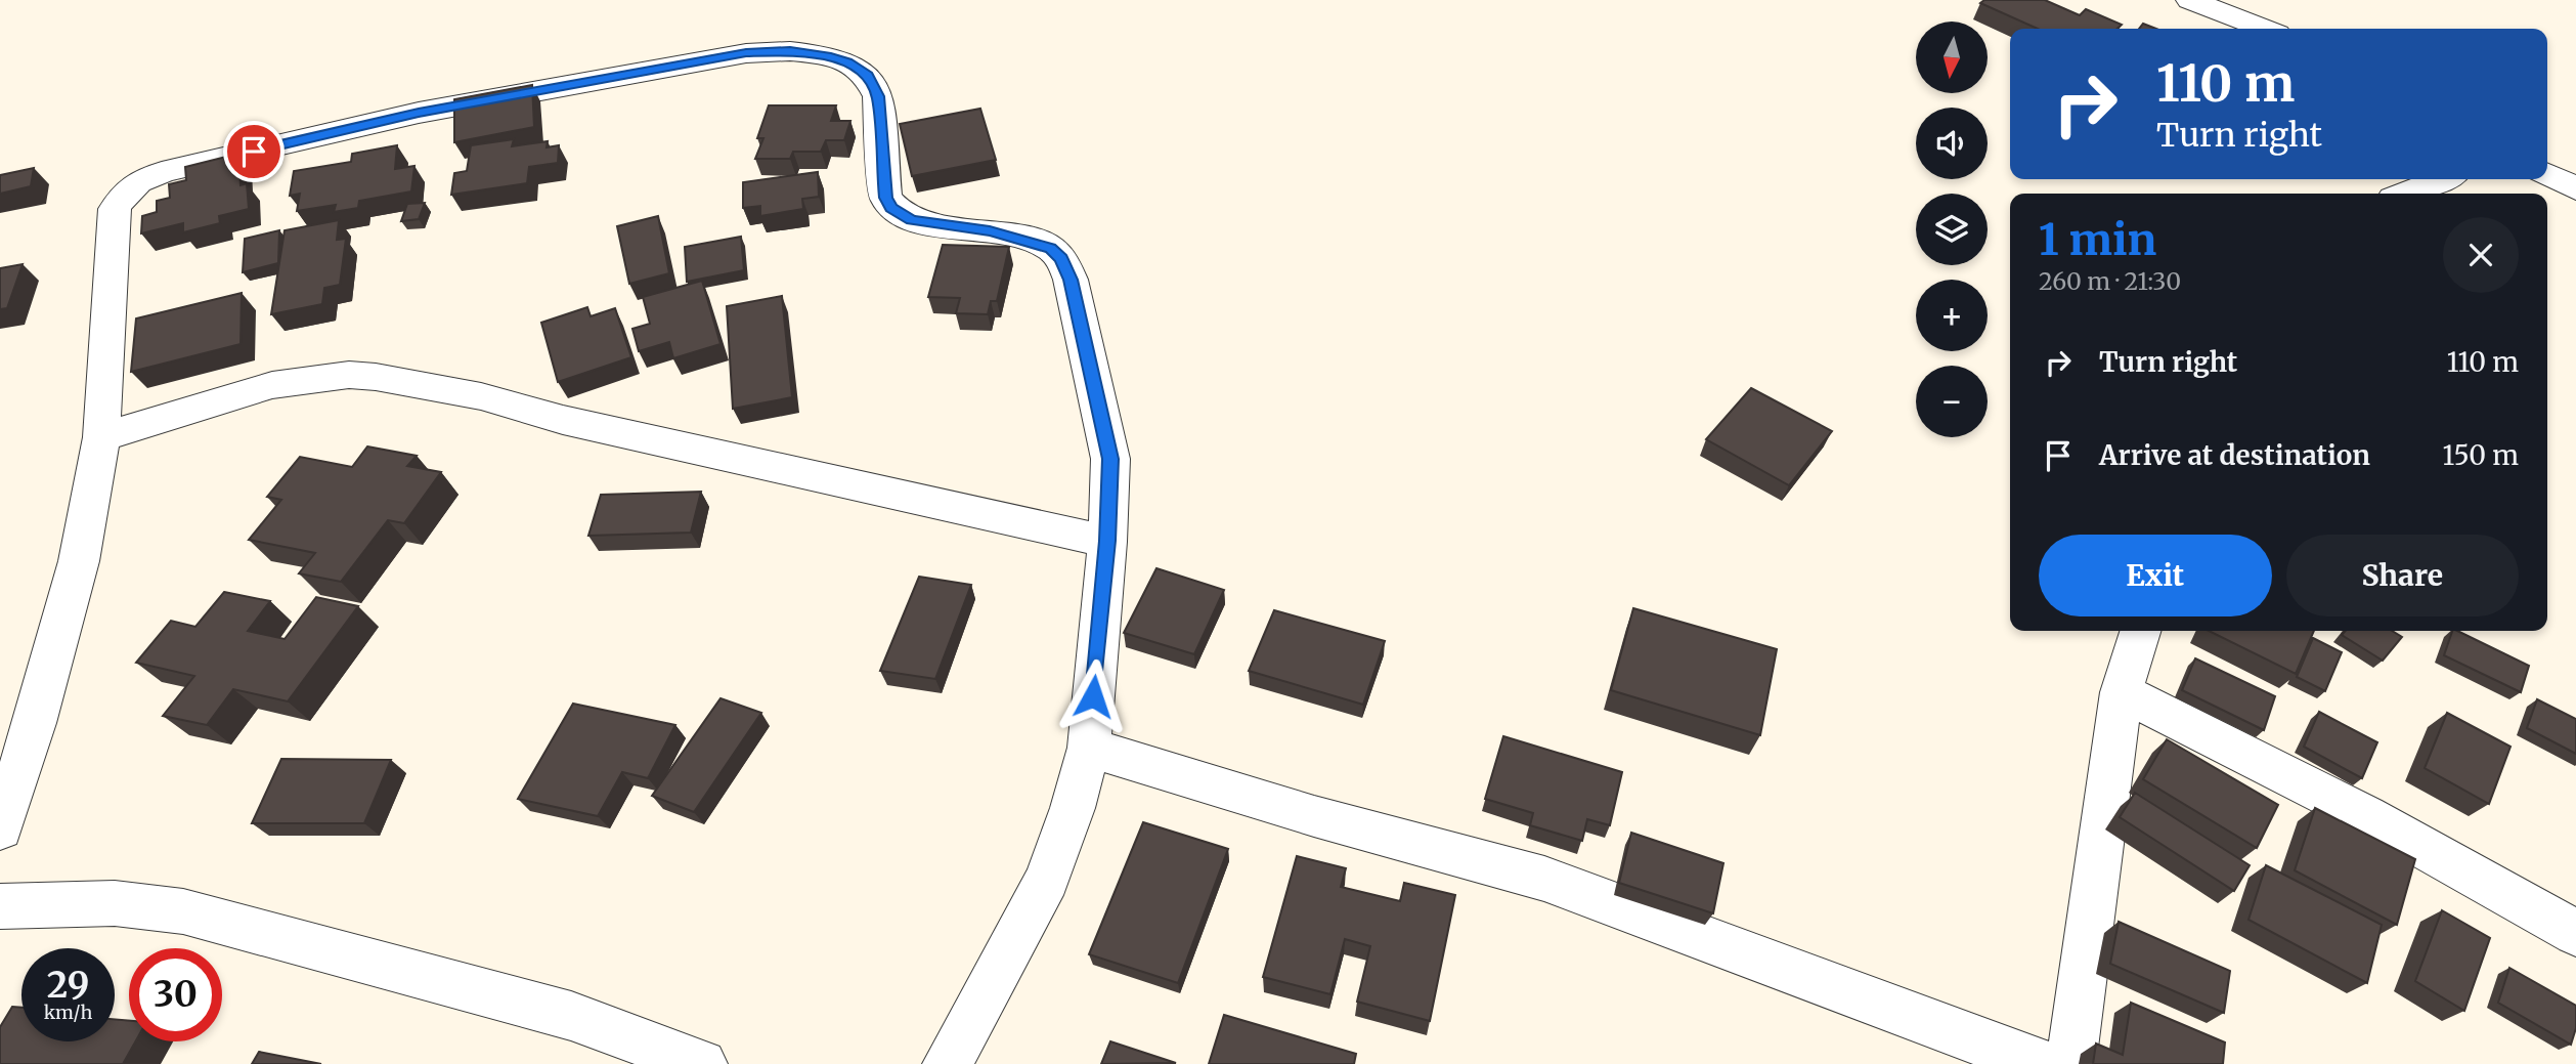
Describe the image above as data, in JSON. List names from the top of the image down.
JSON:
{
  "north": "bottom",
  "page": {
    "map_buttons": ["+", "−"],
    "turn": ["110 m", "Turn right"],
    "heading": ["1 min", "260 m · 21:30"],
    "list": [
      {
        "name": "Turn right",
        "value": "110 m"
      },
      {
        "name": "Arrive at destination",
        "value": "150 m"
      }
    ],
    "buttons": ["Exit", "Share"],
    "speed": "29 km/h",
    "limit": "30"
  }
}
